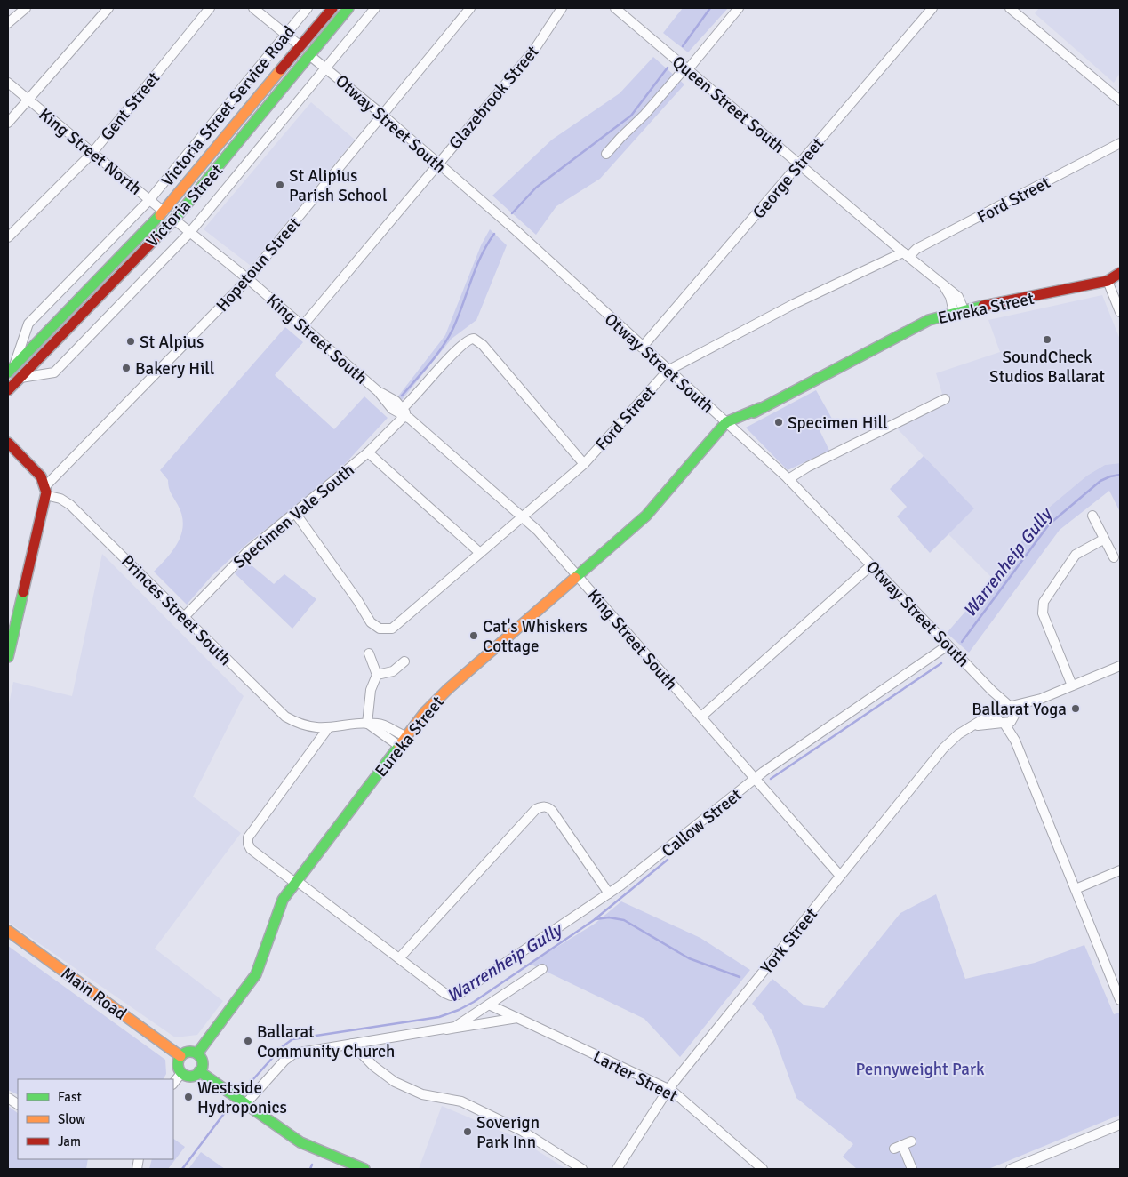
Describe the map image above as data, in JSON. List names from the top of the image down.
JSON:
{
  "streets": {
    "main road": [
      "King Street North",
      "Victoria Street",
      "Eureka Street",
      "Main Road"
    ],
    "street": [
      "Glazebrook Street",
      "Queen Street South",
      "Gent Street",
      "Victoria Street Service Road",
      "Otway Street South",
      "George Street",
      "Ford Street",
      "Hopetoun Street",
      "King Street South",
      "Specimen Vale South",
      "Princes Street South",
      "Callow Street",
      "York Street",
      "Larter Street"
    ]
  },
  "crossings": [
    ["Glazebrook Street", "Otway Street South"],
    ["Glazebrook Street", "King Street South"],
    ["Queen Street South", "George Street"],
    ["Queen Street South", "Ford Street"],
    ["Queen Street South", "Eureka Street"],
    ["Gent Street", "King Street North"],
    ["Victoria Street Service Road", "King Street North"],
    ["Victoria Street Service Road", "Victoria Street"],
    ["Otway Street South", "George Street"],
    ["Otway Street South", "Ford Street"],
    ["Otway Street South", "Victoria Street"],
    ["Otway Street South", "Hopetoun Street"],
    ["Otway Street South", "Eureka Street"],
    ["Otway Street South", "Callow Street"],
    ["Otway Street South", "York Street"],
    ["King Street North", "Victoria Street"],
    ["King Street North", "King Street South"],
    ["Ford Street", "King Street South"],
    ["Ford Street", "Specimen Vale South"],
    ["Victoria Street", "King Street South"],
    ["Hopetoun Street", "King Street South"],
    ["Hopetoun Street", "Princes Street South"],
    ["Eureka Street", "King Street South"],
    ["Eureka Street", "Princes Street South"],
    ["Eureka Street", "Main Road"],
    ["King Street South", "Specimen Vale South"],
    ["King Street South", "Callow Street"],
    ["King Street South", "York Street"],
    ["Specimen Vale South", "Princes Street South"],
    ["York Street", "Larter Street"]
  ],
  "water": ["Warrenheip Gully"],
  "parks": ["Pennyweight Park"],
  "places": [
    "St Alipius Parish School",
    "SoundCheck Studios Ballarat",
    "St Alpius",
    "Bakery Hill",
    "Specimen Hill",
    "Cat's Whiskers Cottage",
    "Ballarat Yoga",
    "Ballarat Community Church",
    "Westside Hydroponics",
    "Soverign Park Inn"
  ],
  "legend": ["Fast", "Slow", "Jam"]
}
